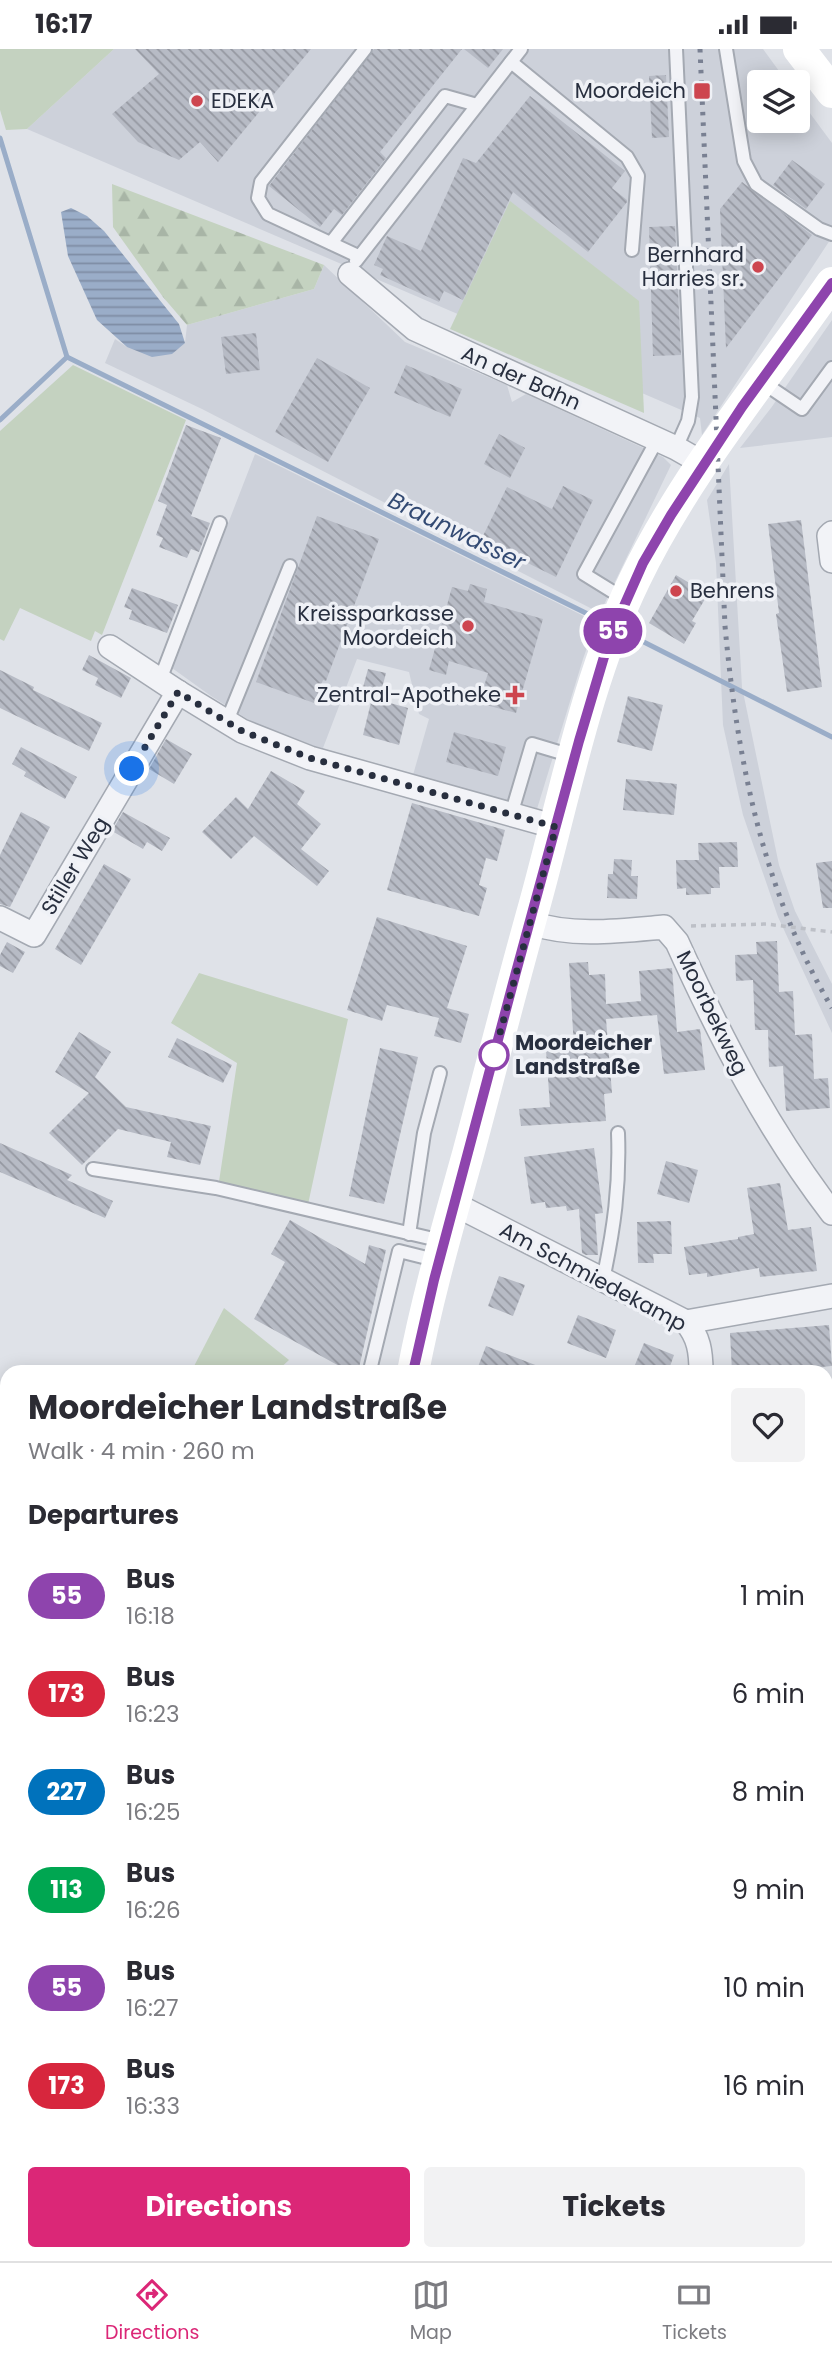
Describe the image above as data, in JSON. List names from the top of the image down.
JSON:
{
  "streets": {
    "street": [
      "An der Bahn",
      "Stiller Weg",
      "Moorbekweg",
      "Am Schmiedekamp"
    ]
  },
  "water": ["Braunwasser"],
  "places": {
    "transit": ["Moordeich"],
    "other": [
      "EDEKA",
      "Bernhard Harries sr.",
      "Behrens",
      "Kreissparkasse Moordeich",
      "Moordeicher Landstraße"
    ],
    "health": ["Zentral-Apotheke"]
  },
  "lines": ["bus line 55"],
  "page": {
    "status": "16:17",
    "on_map": "55",
    "heading": [
      ["Moordeicher Landstraße", "Walk · 4 min · 260 m"],
      "Departures"
    ],
    "list": [
      {
        "mark": "55",
        "name": "Bus",
        "note": "16:18",
        "value": "1 min"
      },
      {
        "mark": "173",
        "name": "Bus",
        "note": "16:23",
        "value": "6 min"
      },
      {
        "mark": "227",
        "name": "Bus",
        "note": "16:25",
        "value": "8 min"
      },
      {
        "mark": "113",
        "name": "Bus",
        "note": "16:26",
        "value": "9 min"
      },
      {
        "mark": "55",
        "name": "Bus",
        "note": "16:27",
        "value": "10 min"
      },
      {
        "mark": "173",
        "name": "Bus",
        "note": "16:33",
        "value": "16 min"
      }
    ],
    "buttons": ["Directions", "Tickets"],
    "tabs": ["Directions", "Map", "Tickets"]
  }
}
